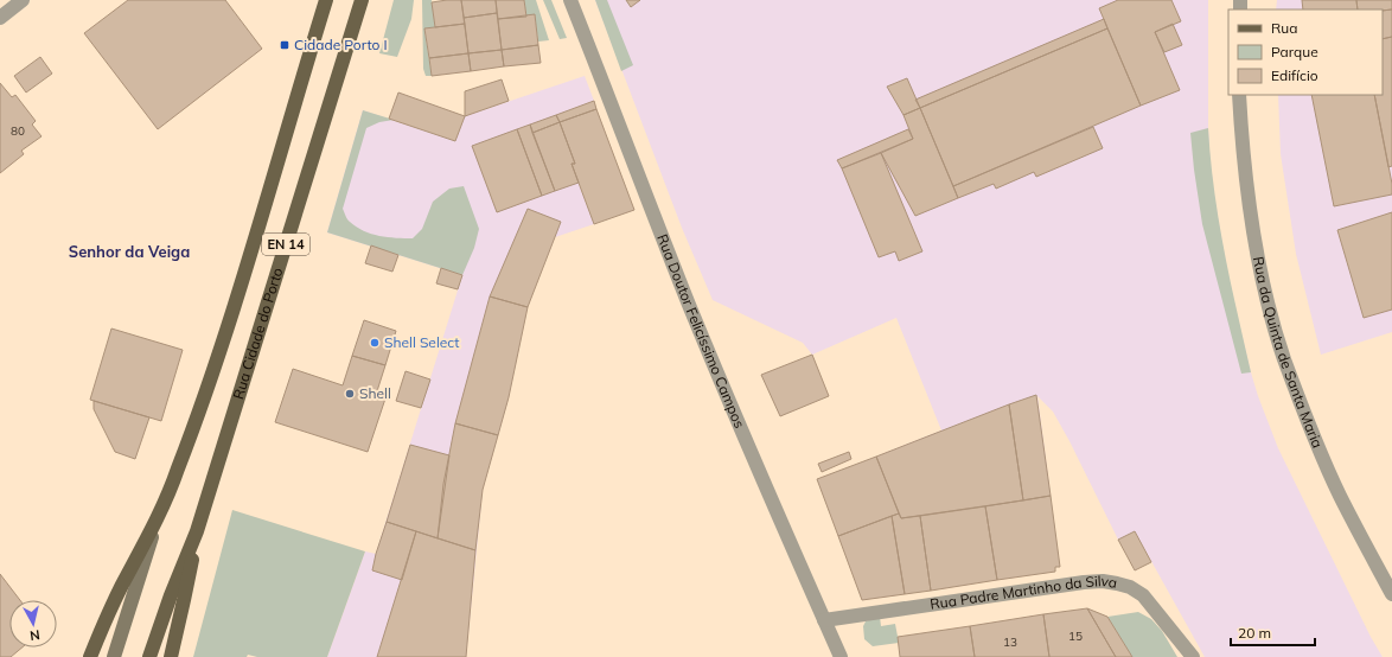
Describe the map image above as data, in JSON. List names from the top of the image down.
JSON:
{
  "streets": {
    "main road": ["EN 14", "Rua Cidade do Porto"],
    "street": ["Rua Doutor Felicíssimo Campos", "Rua da Quinta de Santa Maria", "Rua Padre Martinho da Silva"]
  },
  "crossings": [
    ["Rua Doutor Felicíssimo Campos", "Rua Padre Martinho da Silva"]
  ],
  "districts": ["Senhor da Veiga"],
  "places": {
    "transit": ["Cidade Porto I"],
    "other": ["Shell Select", "Shell"]
  },
  "house_numbers": ["80", "15", "13"],
  "legend": ["Rua", "Parque", "Edifício"],
  "scale_bar": "20 m",
  "north": "bottom"
}
